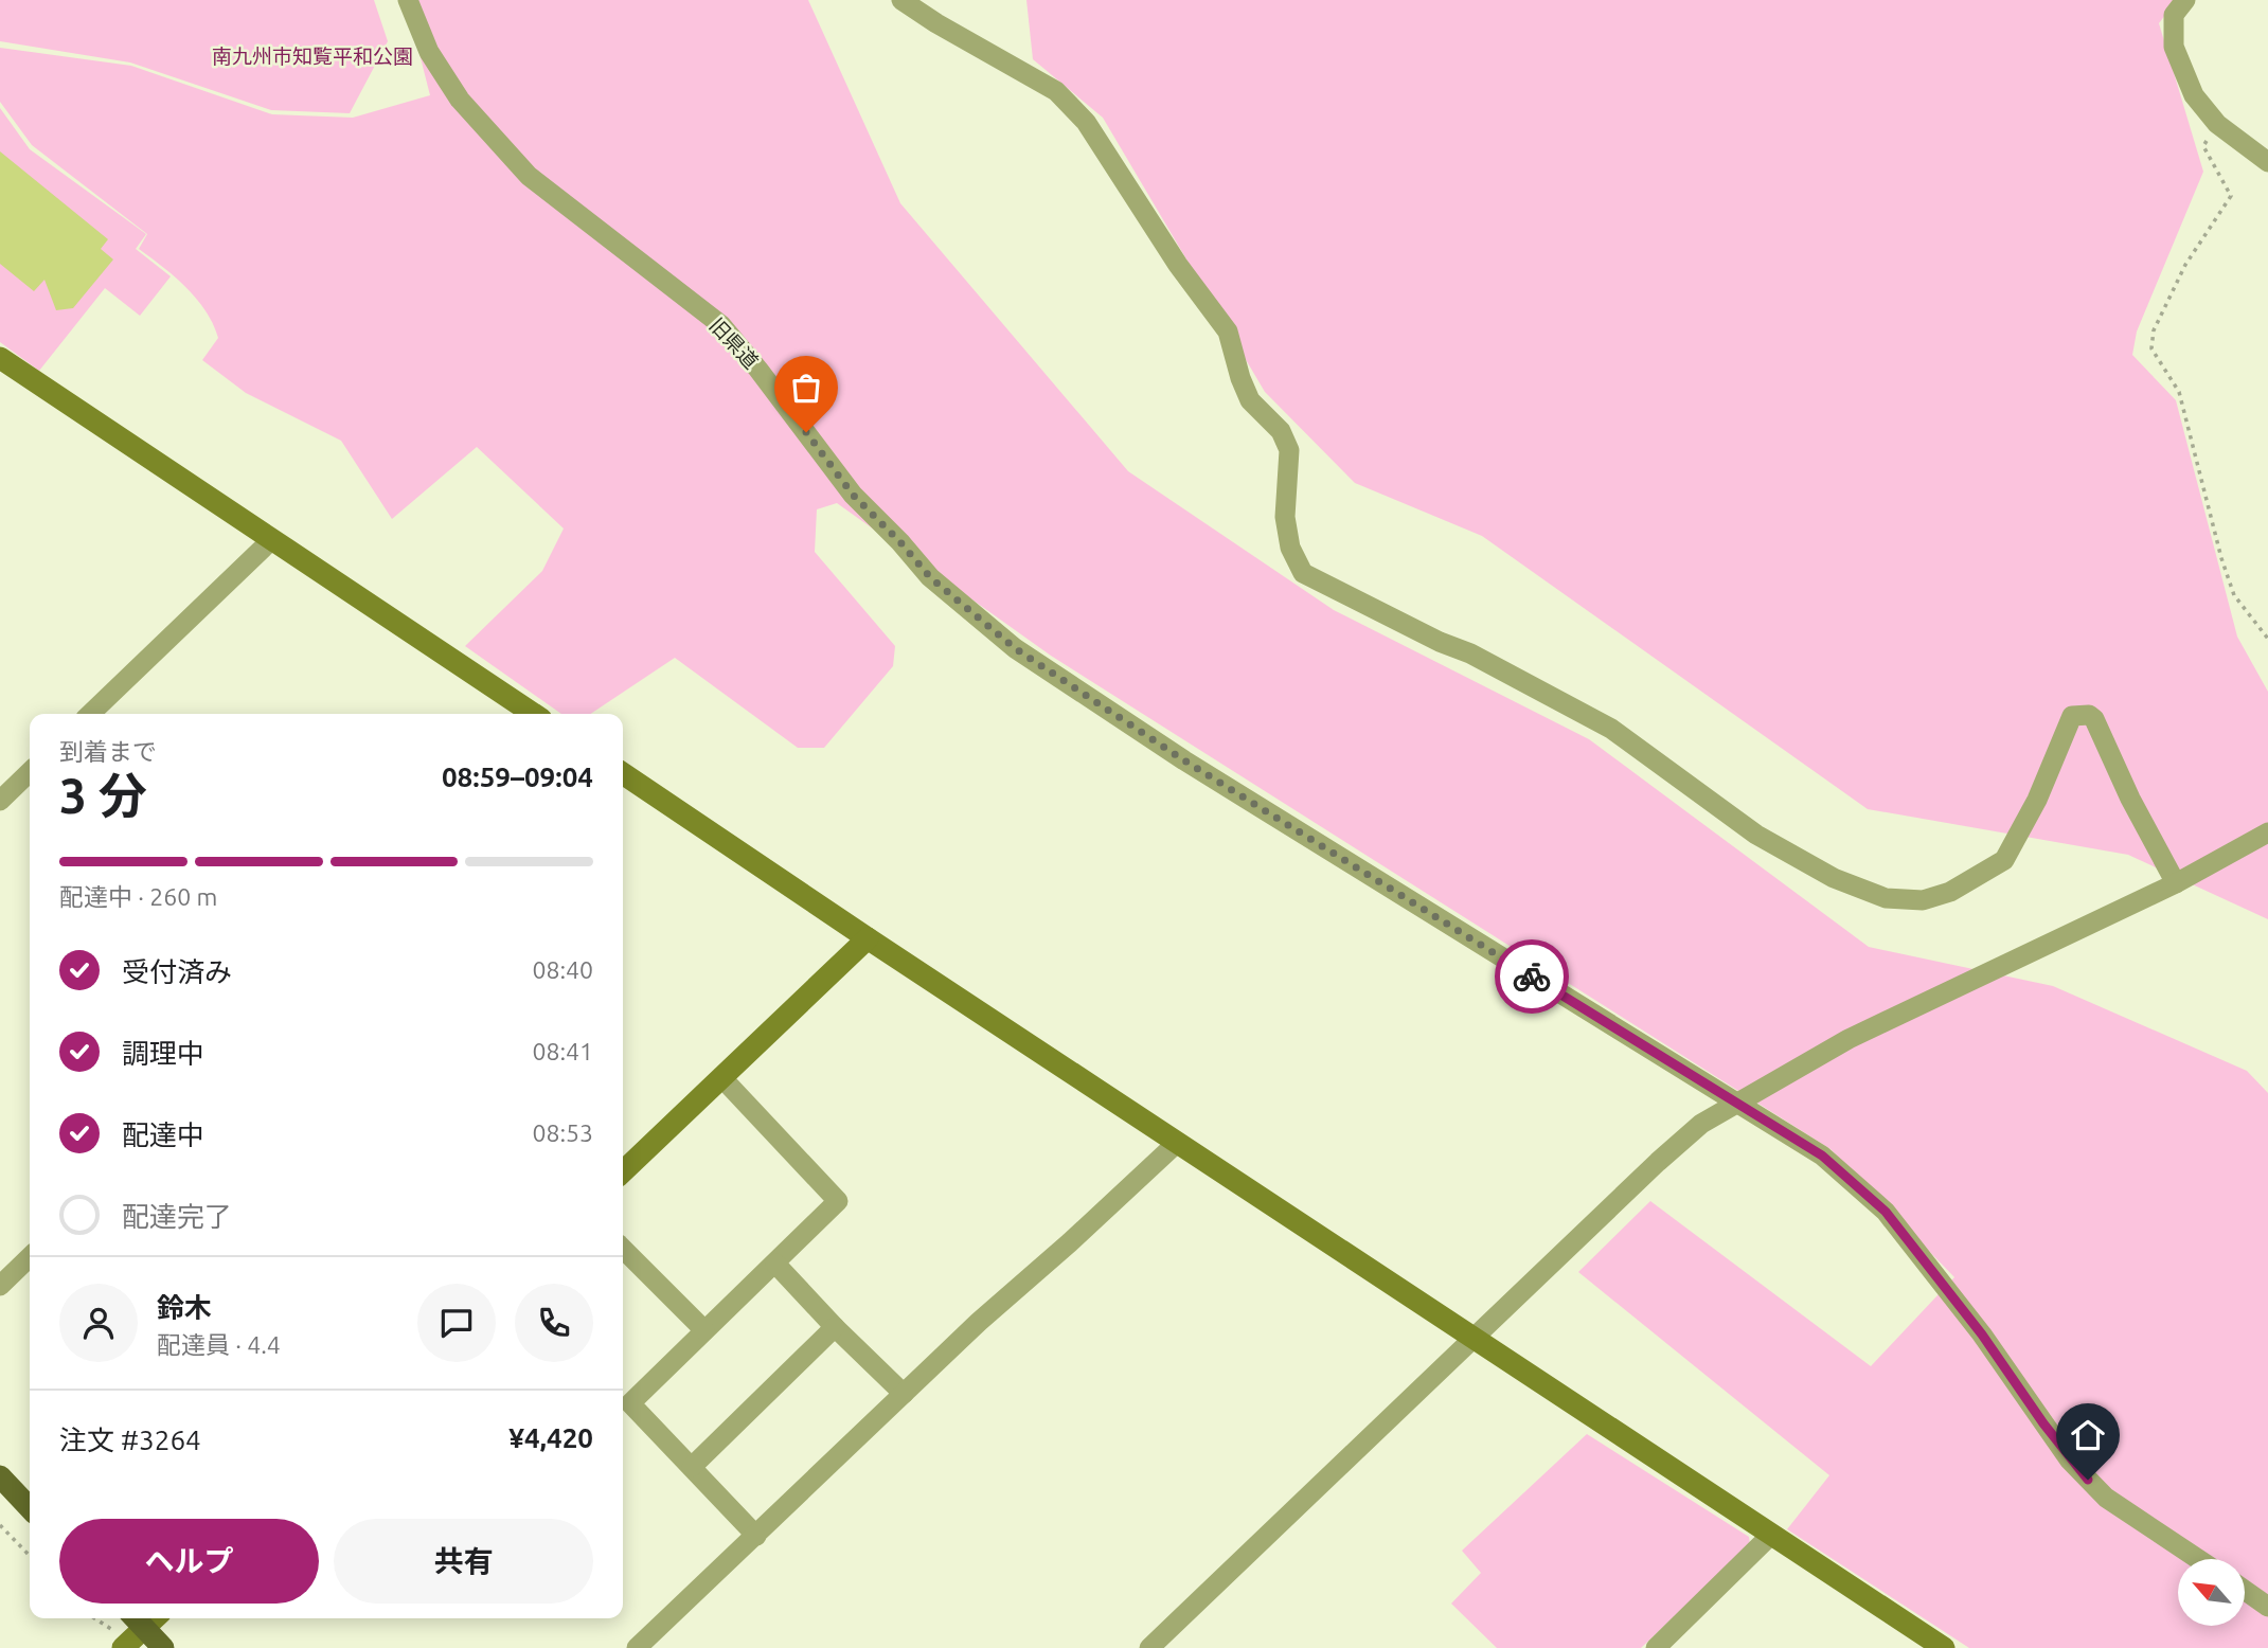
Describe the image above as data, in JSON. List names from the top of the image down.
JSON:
{
  "streets": {
    "street": ["旧県道"]
  },
  "parks": ["南九州市知覧平和公園"],
  "north": "top left",
  "page": {
    "heading": ["3 分", "到着まで", "08:59–09:04"],
    "panel": [
      "鈴木",
      "配達員 · 4.4",
      "注文 #3264",
      "¥4,420"
    ],
    "bar": "配達中 · 260 m",
    "list": [
      ["受付済み", "08:40"],
      ["調理中", "08:41"],
      ["配達中", "08:53"],
      "配達完了"
    ],
    "buttons": ["ヘルプ", "共有"]
  }
}
